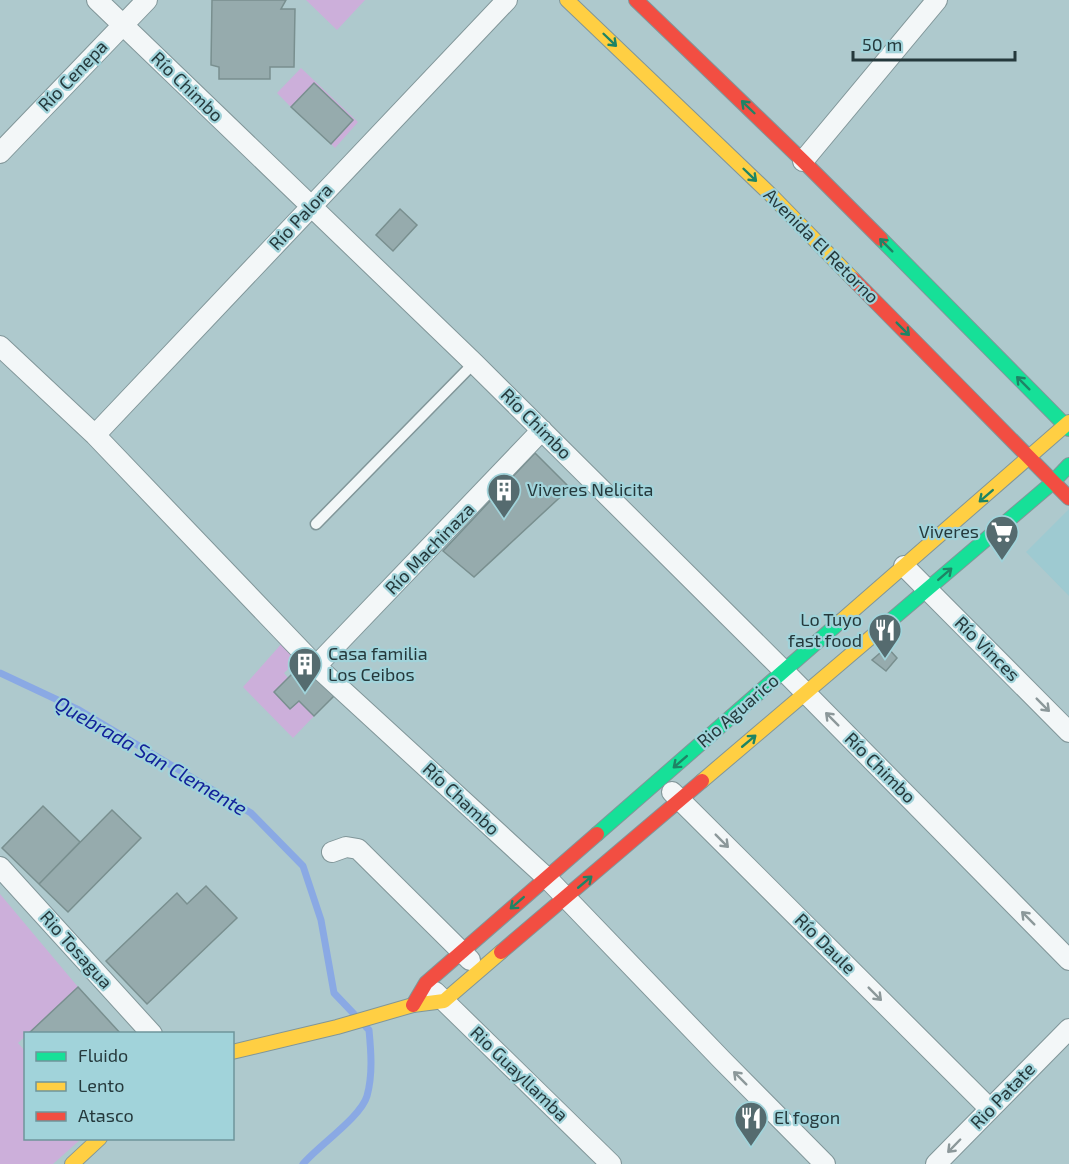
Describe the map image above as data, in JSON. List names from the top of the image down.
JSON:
{
  "streets": {
    "main road": ["Avenida El Retorno", "Rio Aguarico"],
    "street": [
      "Río Cenepa",
      "Río Chimbo",
      "Río Palora",
      "Río Machinaza",
      "Río Vinces",
      "Río Chambo",
      "Río Daule",
      "Rio Tosagua",
      "Rio Guayllamba",
      "Rio Patate"
    ]
  },
  "crossings": [
    ["Río Cenepa", "Río Chimbo"],
    ["Río Chimbo", "Río Palora"],
    ["Río Chimbo", "Río Machinaza"],
    ["Río Chimbo", "Rio Aguarico"],
    ["Río Palora", "Río Chambo"],
    ["Avenida El Retorno", "Rio Aguarico"],
    ["Río Machinaza", "Río Chambo"],
    ["Río Vinces", "Rio Aguarico"],
    ["Rio Aguarico", "Río Chambo"],
    ["Rio Aguarico", "Río Daule"],
    ["Rio Aguarico", "Rio Guayllamba"],
    ["Río Daule", "Rio Patate"]
  ],
  "one_way": ["Río Vinces", "Río Daule", "Rio Patate"],
  "water": ["Quebrada San Clemente"],
  "places": {
    "building": ["Viveres Nelicita", "Casa familia Los Ceibos"],
    "supermarket": ["Viveres"],
    "restaurant": ["Lo Tuyo fast food", "El fogon"]
  },
  "legend": ["Fluido", "Lento", "Atasco"],
  "scale_bar": "50 m"
}
